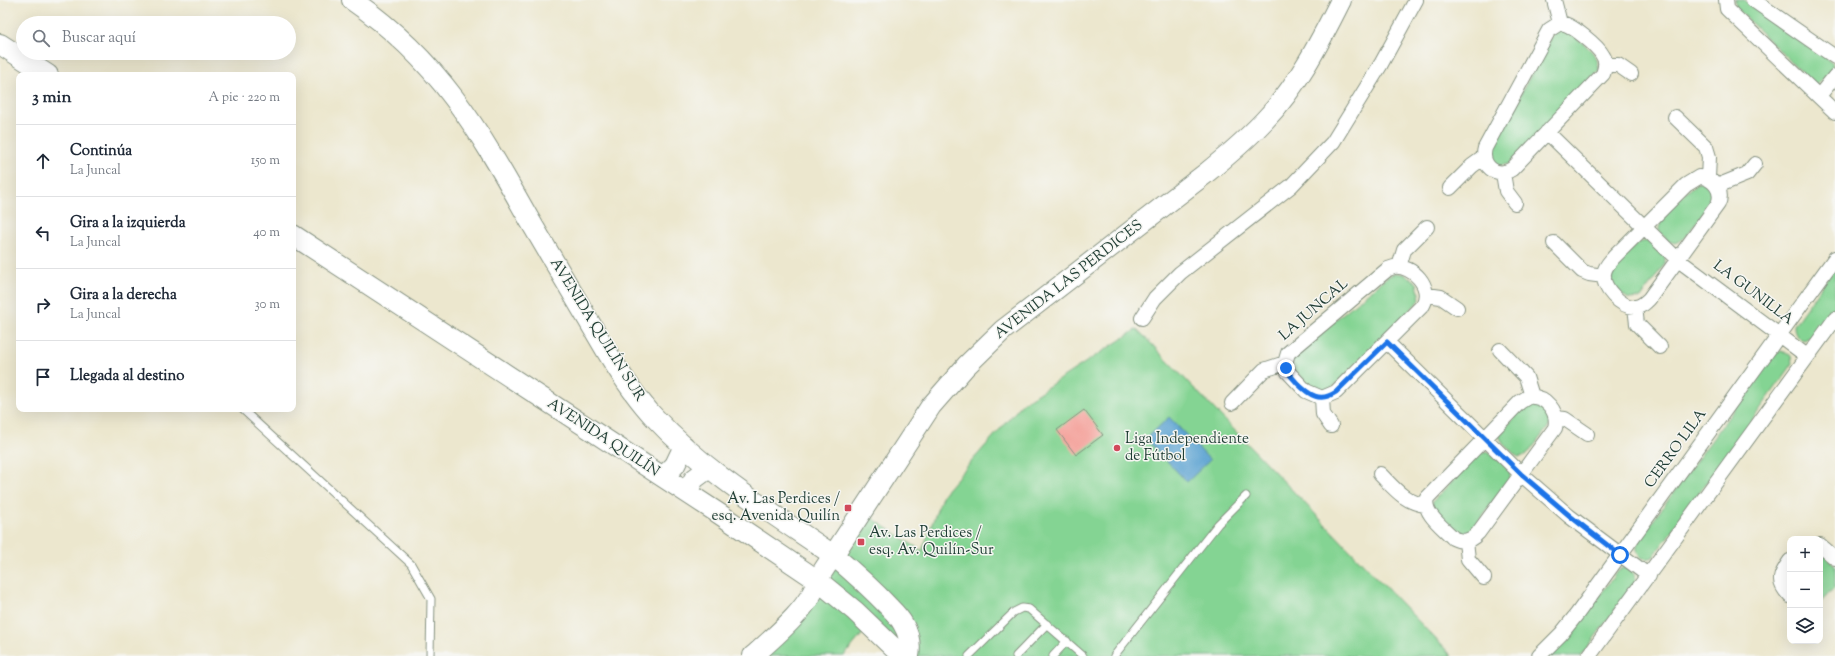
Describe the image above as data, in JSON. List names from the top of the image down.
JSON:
{
  "streets": {
    "street": [
      "AVENIDA LAS PERDICES",
      "LA GUNILLA",
      "LA JUNCAL",
      "AVENIDA QUILÍN SUR",
      "AVENIDA QUILÍN",
      "CERRO LILA"
    ]
  },
  "crossings": [
    ["AVENIDA LAS PERDICES", "AVENIDA QUILÍN SUR"],
    ["AVENIDA LAS PERDICES", "AVENIDA QUILÍN"],
    ["LA GUNILLA", "CERRO LILA"]
  ],
  "places": {
    "other": ["Liga Independiente de Fútbol"],
    "transit": ["Av. Las Perdices / esq. Avenida Quilín", "Av. Las Perdices / esq. Av. Quilín-Sur"]
  },
  "page": {
    "search": "Buscar aquí",
    "heading": ["3 min", "A pie · 220 m"],
    "list": [
      ["Continúa", "La Juncal", "150 m"],
      ["Gira a la izquierda", "La Juncal", "40 m"],
      ["Gira a la derecha", "La Juncal", "30 m"],
      "Llegada al destino"
    ],
    "map_buttons": ["+", "−"]
  }
}
